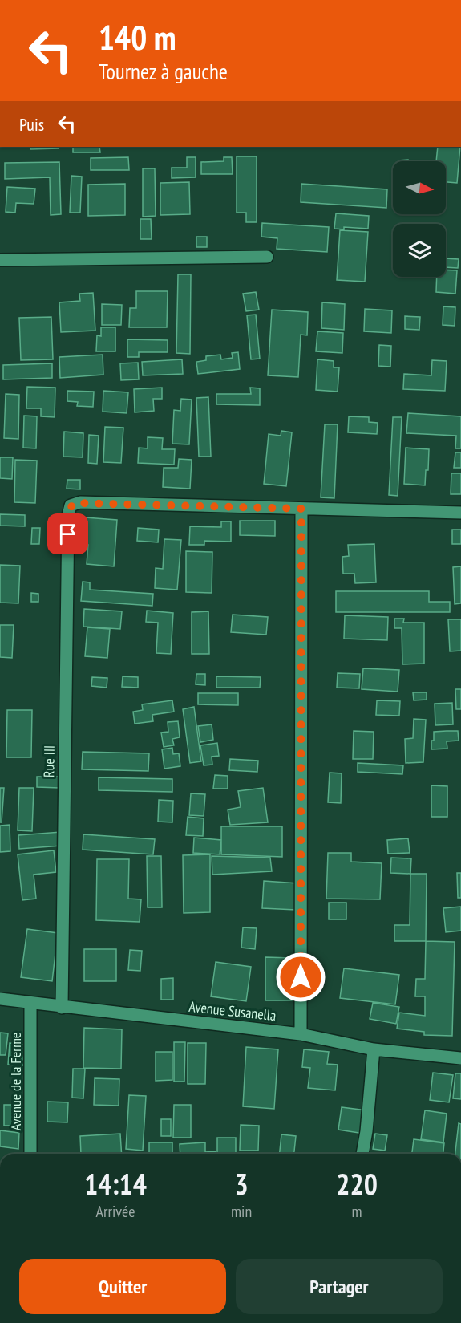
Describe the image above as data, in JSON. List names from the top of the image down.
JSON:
{
  "streets": {
    "street": ["Rue III", "Avenue Susanella", "Avenue de la Ferme"]
  },
  "crossings": [
    ["Rue III", "Avenue Susanella"],
    ["Avenue Susanella", "Avenue de la Ferme"]
  ],
  "north": "right",
  "page": {
    "turn": ["140 m", "Tournez à gauche"],
    "then": "Puis",
    "eta": [
      "14:14",
      "Arrivée",
      "3",
      "min",
      "220",
      "m"
    ],
    "buttons": ["Quitter", "Partager"]
  }
}
